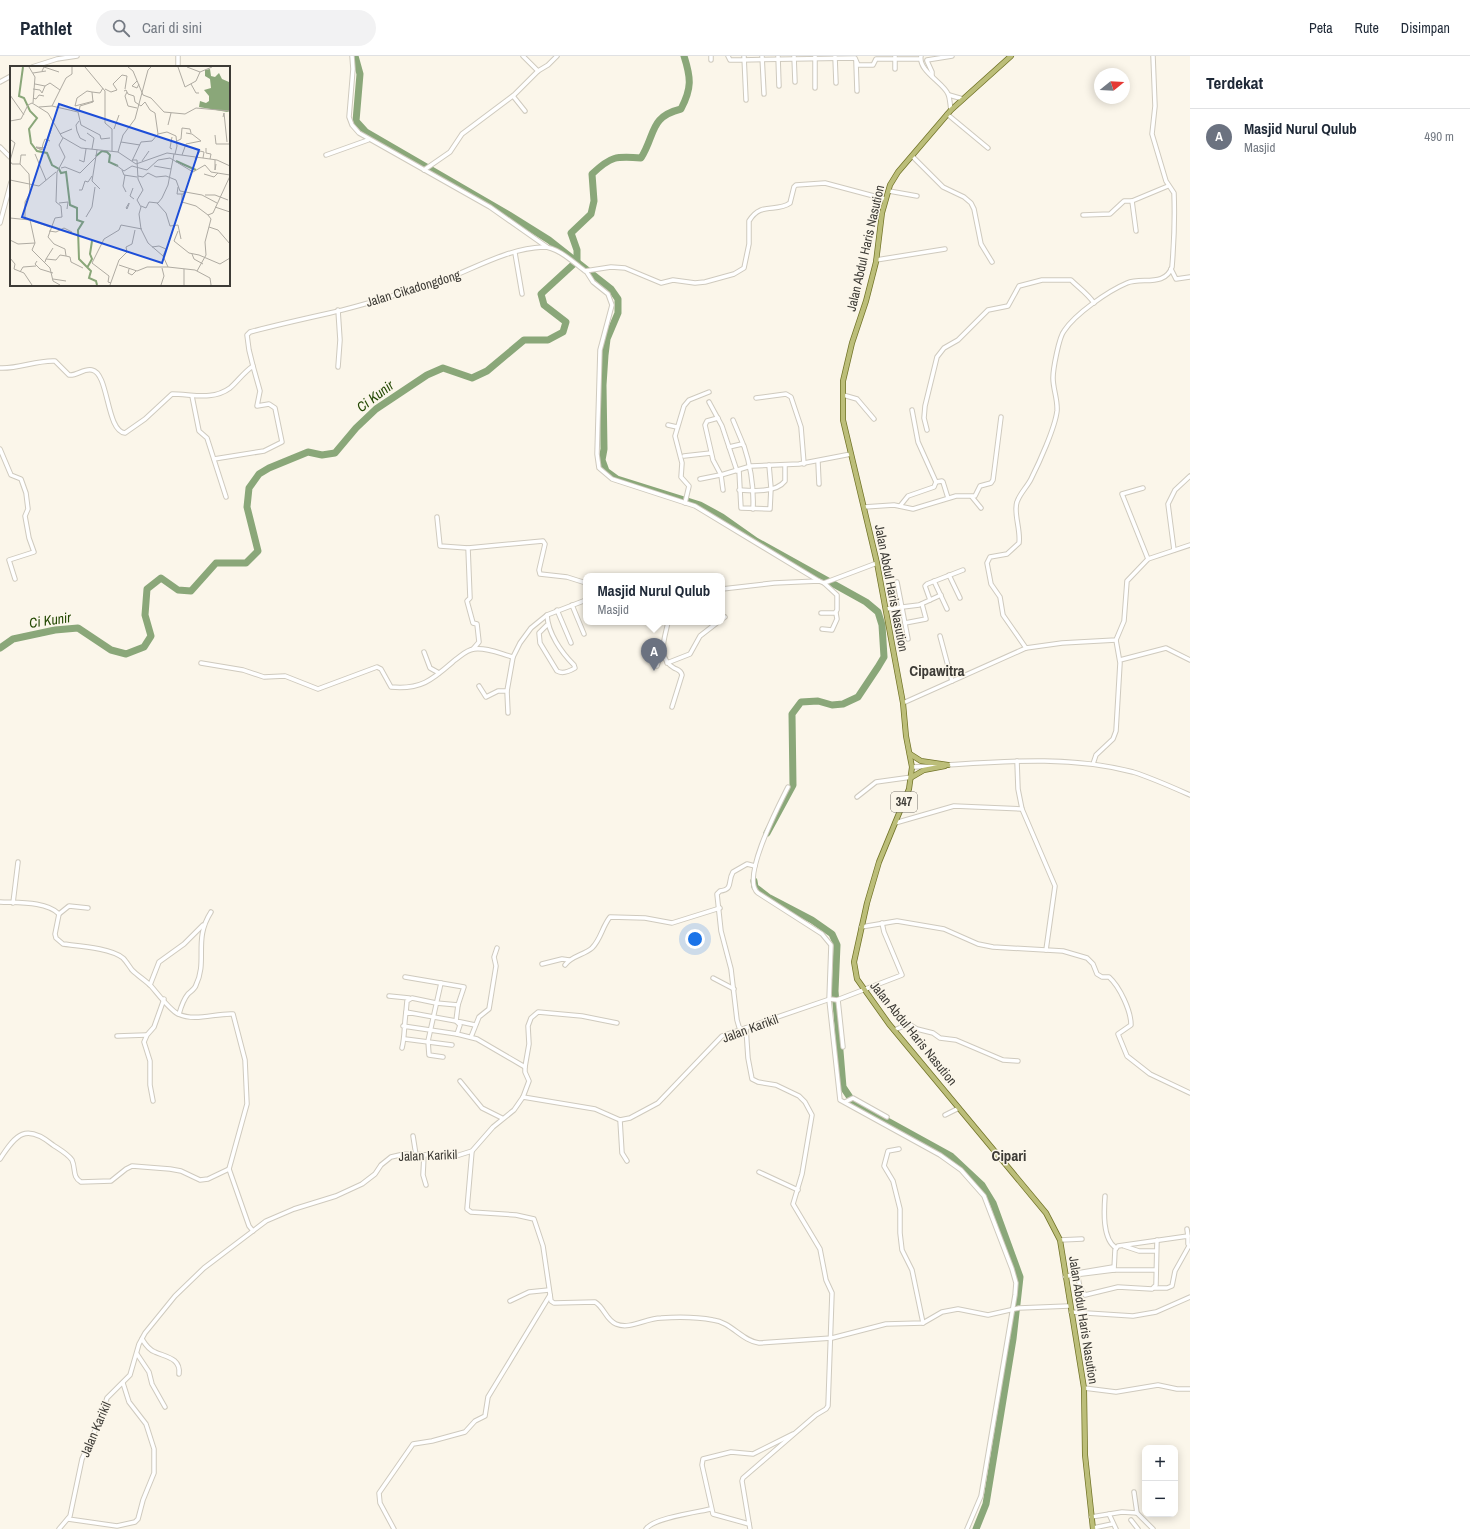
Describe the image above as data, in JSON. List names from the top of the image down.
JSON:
{
  "streets": {
    "main road": ["Jalan Abdul Haris Nasution", "347"],
    "street": ["Jalan Cikadongdong", "Jalan Karikil"]
  },
  "districts": ["Cipawitra", "Cipari"],
  "water": ["Ci Kunir"],
  "north": "right",
  "page": {
    "header": "Pathlet",
    "search": "Cari di sini",
    "nav": ["Peta", "Rute", "Disimpan"],
    "heading": "Terdekat",
    "list": [
      {
        "mark": "A",
        "name": "Masjid Nurul Qulub",
        "note": "Masjid",
        "value": "490 m"
      }
    ],
    "popup": ["Masjid Nurul Qulub", "Masjid"],
    "pins": "A",
    "map_buttons": ["+", "−"]
  }
}
